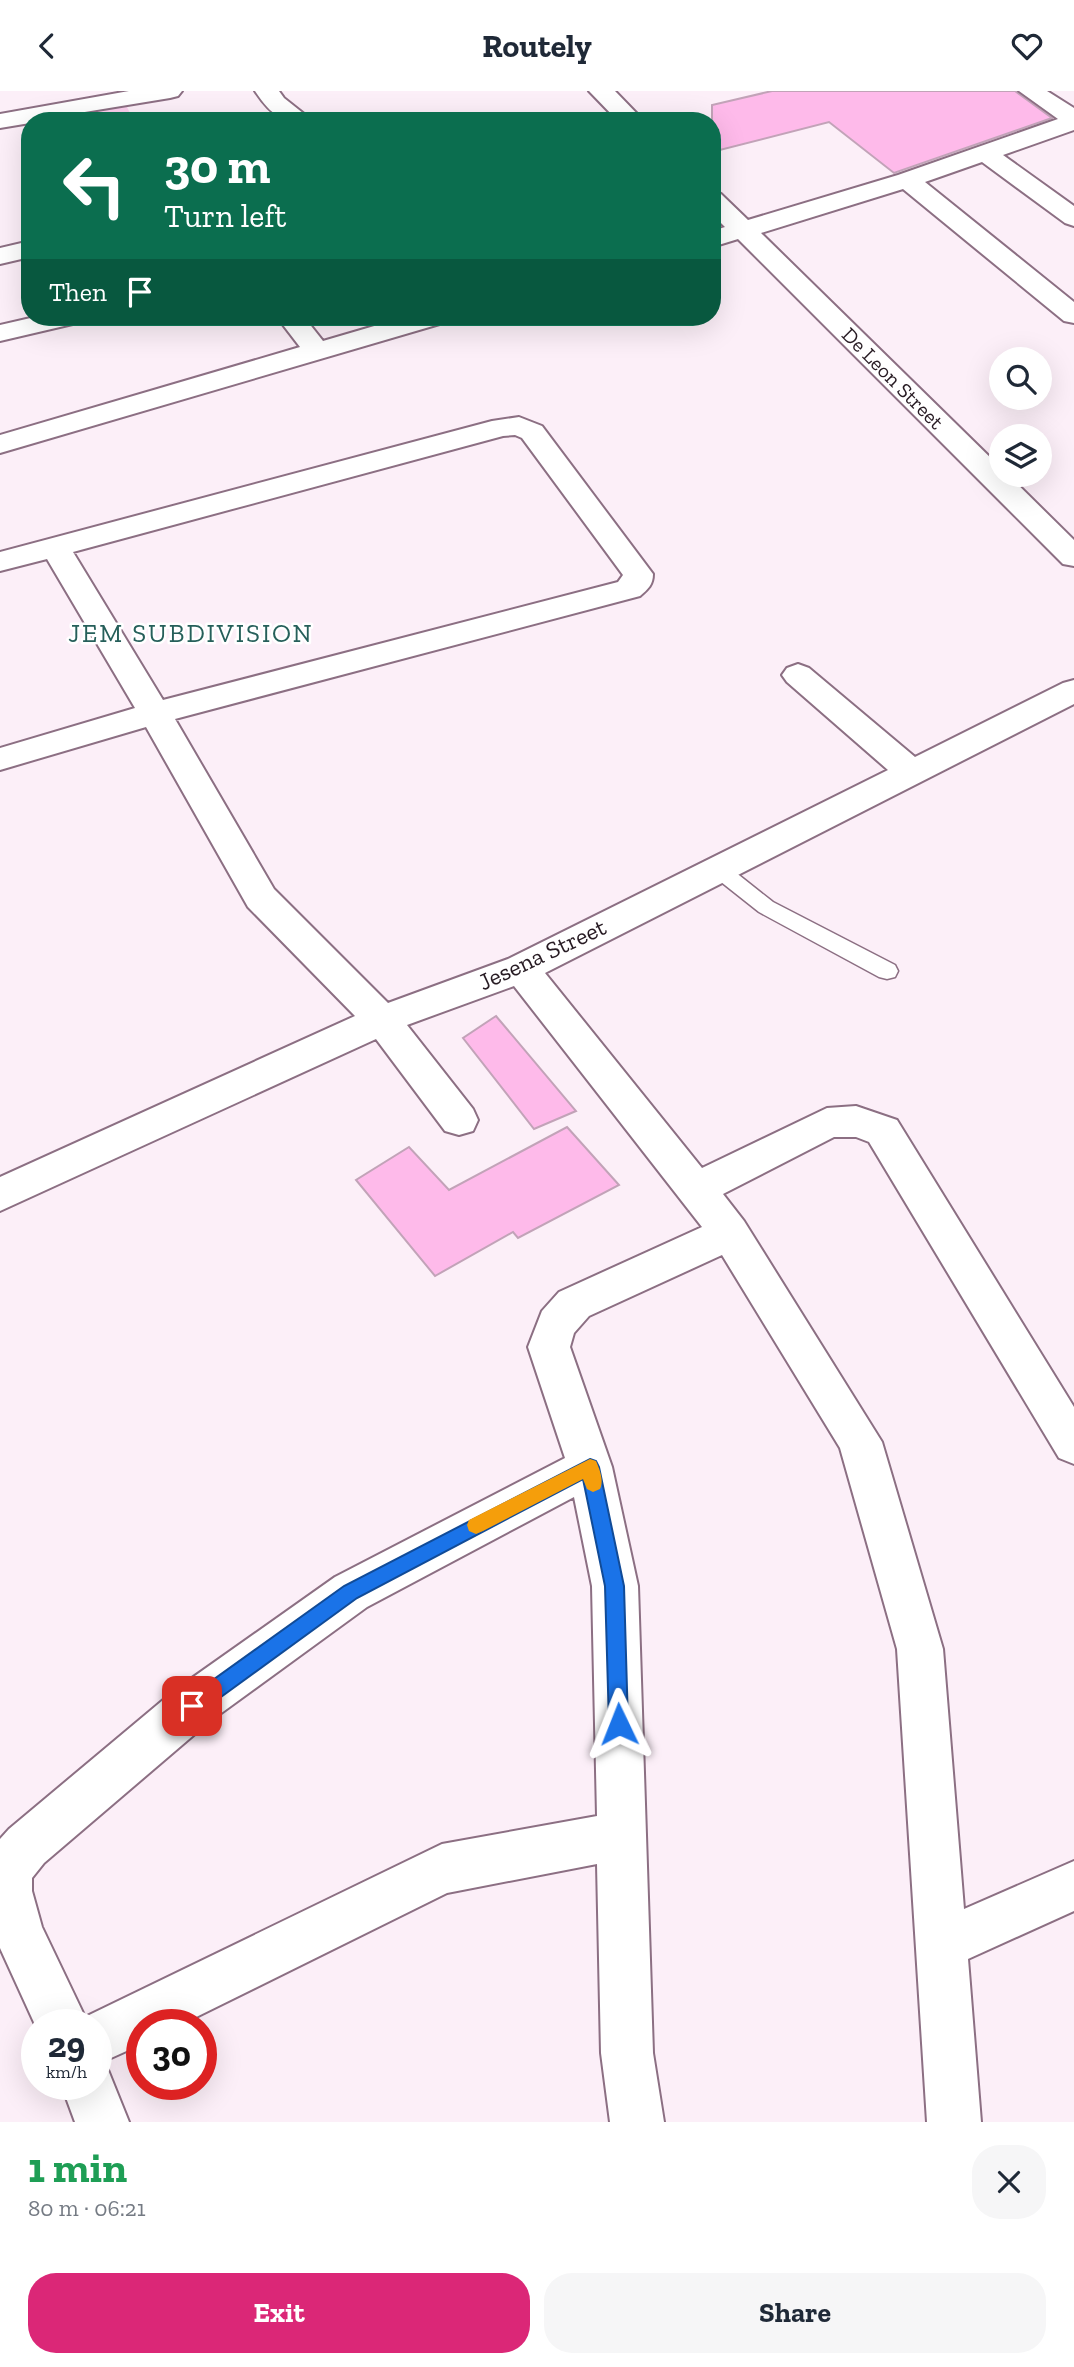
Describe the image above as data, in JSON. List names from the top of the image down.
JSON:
{
  "streets": {
    "street": ["De Leon Street", "Jesena Street"]
  },
  "districts": ["JEM SUBDIVISION"],
  "page": {
    "header": "Routely",
    "turn": ["30 m", "Turn left"],
    "then": "Then",
    "speed": "29 km/h",
    "limit": "30",
    "heading": ["1 min", "80 m · 06:21"],
    "buttons": ["Exit", "Share"]
  }
}
